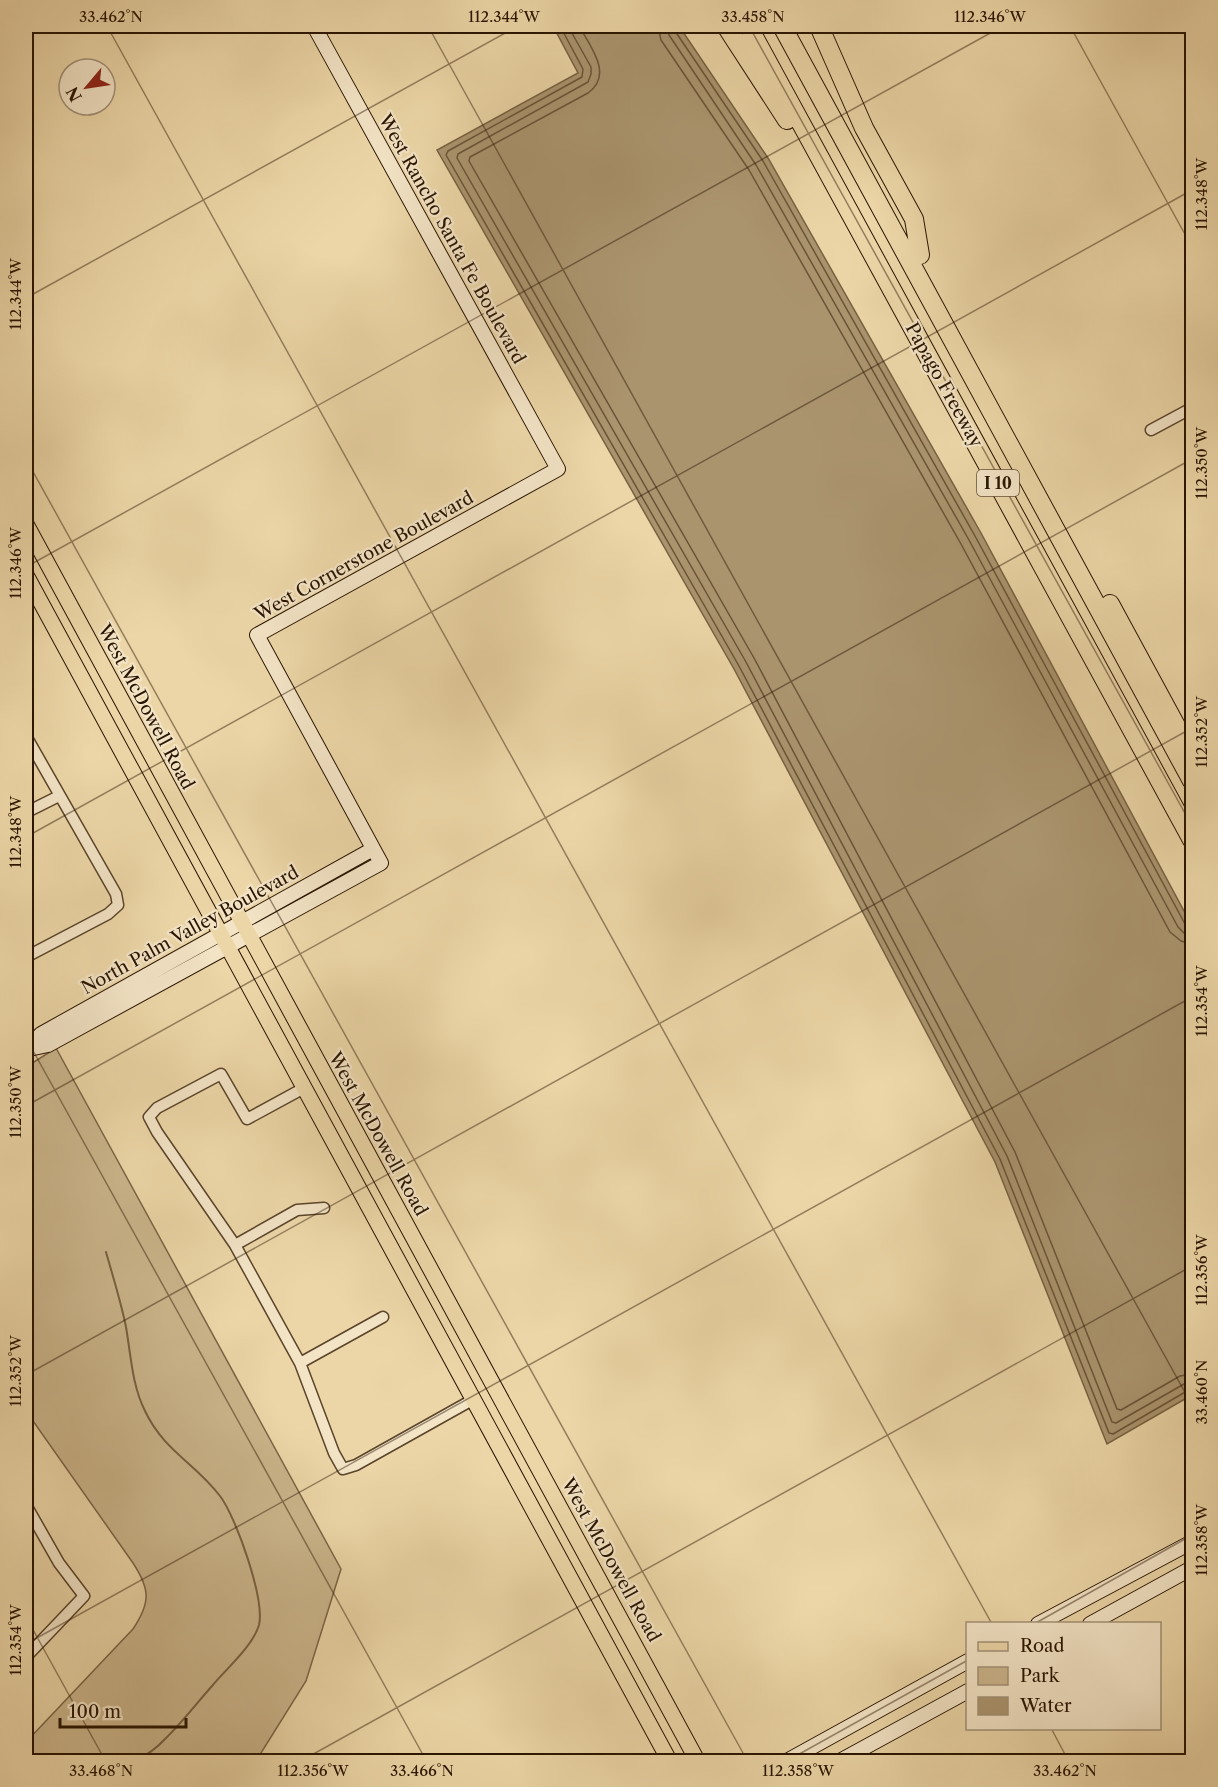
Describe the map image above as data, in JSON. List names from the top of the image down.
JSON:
{
  "streets": {
    "highway": ["Papago Freeway", "I 10"],
    "main road": ["West McDowell Road"],
    "street": ["West Rancho Santa Fe Boulevard", "West Cornerstone Boulevard", "North Palm Valley Boulevard"]
  },
  "crossings": [
    ["West Rancho Santa Fe Boulevard", "West Cornerstone Boulevard"],
    ["West Cornerstone Boulevard", "North Palm Valley Boulevard"],
    ["West McDowell Road", "North Palm Valley Boulevard"]
  ],
  "legend": ["Road", "Park", "Water"],
  "scale_bar": "100 m",
  "north": "bottom left",
  "coordinates": [
    "33.462°N",
    "112.344°W",
    "33.458°N",
    "112.346°W",
    "112.348°W",
    "112.350°W",
    "112.352°W",
    "112.354°W",
    "112.356°W",
    "33.460°N",
    "112.358°W",
    "33.468°N",
    "33.466°N"
  ]
}
